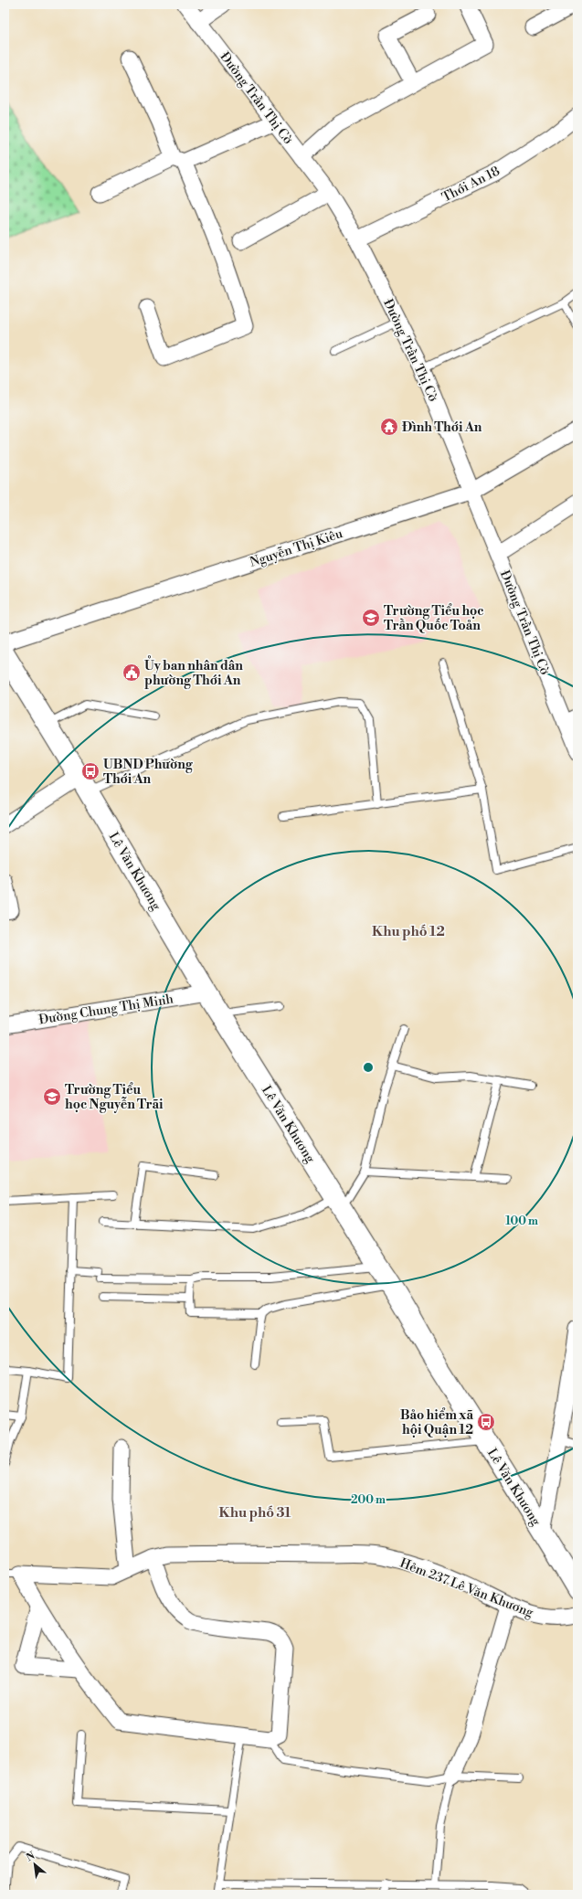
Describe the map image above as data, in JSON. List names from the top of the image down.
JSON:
{
  "streets": {
    "main road": ["Lê Văn Khương"],
    "street": [
      "Đường Trần Thị Cờ",
      "Thới An 18",
      "Nguyễn Thị Kiêu",
      "Đường Chung Thị Minh",
      "Hẻm 237 Lê Văn Khương"
    ]
  },
  "crossings": [
    ["Đường Trần Thị Cờ", "Thới An 18"],
    ["Đường Trần Thị Cờ", "Nguyễn Thị Kiêu"],
    ["Lê Văn Khương", "Đường Chung Thị Minh"]
  ],
  "districts": ["Khu phố 12", "Khu phố 31"],
  "places": {
    "temple": ["Đình Thới An"],
    "school or university": ["Trường Tiểu học Trần Quốc Toản", "Trường Tiểu học Nguyễn Trãi"],
    "public building": ["Ủy ban nhân dân phường Thới An"],
    "bus stop": ["UBND Phường Thới An", "Bảo hiểm xã hội Quận 12"]
  },
  "north": "top left",
  "rings": ["100 m", "200 m"]
}
